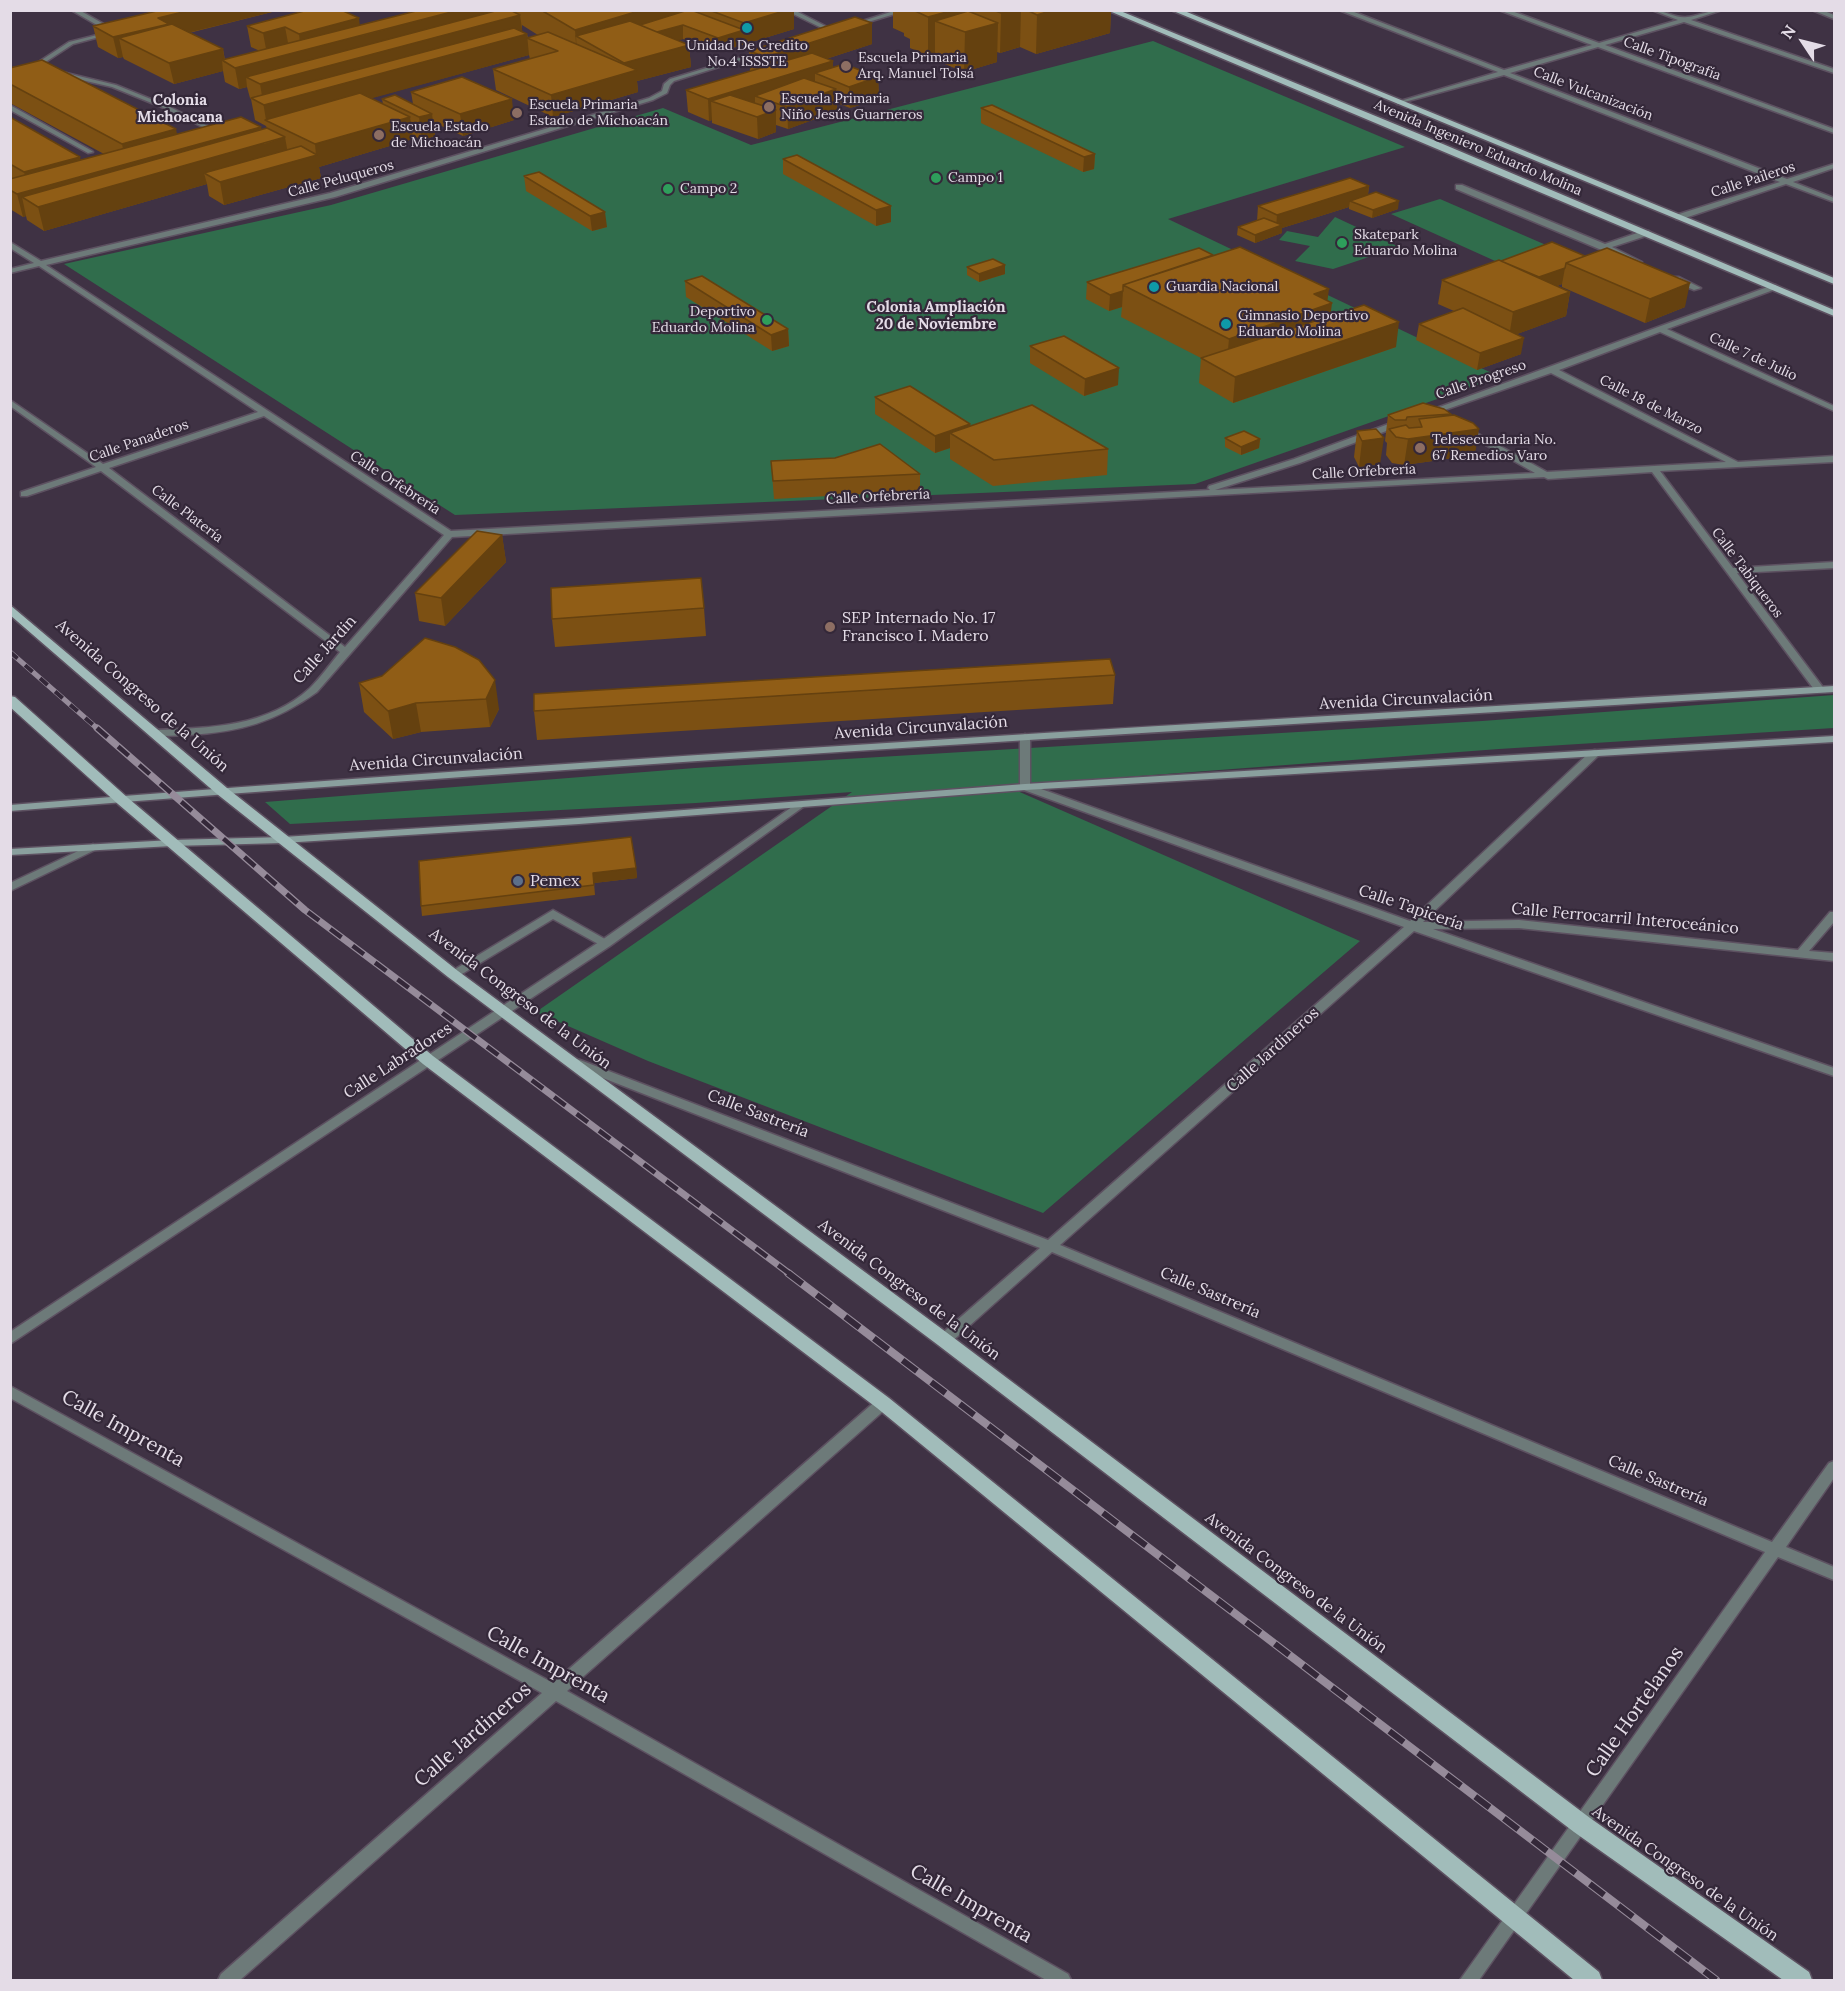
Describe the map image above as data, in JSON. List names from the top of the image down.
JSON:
{
  "streets": {
    "main road": ["Avenida Ingeniero Eduardo Molina", "Avenida Congreso de la Unión", "Avenida Circunvalación"],
    "street": [
      "Calle Tipografía",
      "Calle Vulcanización",
      "Calle Peluqueros",
      "Calle Paileros",
      "Calle 7 de Julio",
      "Calle Progreso",
      "Calle 18 de Marzo",
      "Calle Panaderos",
      "Calle Orfebrería",
      "Calle Platería",
      "Calle Tabiqueros",
      "Calle Jardin",
      "Calle Tapicería",
      "Calle Ferrocarril Interoceánico",
      "Calle Jardineros",
      "Calle Labradores",
      "Calle Sastrería",
      "Calle Imprenta",
      "Calle Hortelanos"
    ]
  },
  "crossings": [
    ["Calle Vulcanización", "Calle Paileros"],
    ["Avenida Ingeniero Eduardo Molina", "Calle Paileros"],
    ["Avenida Ingeniero Eduardo Molina", "Calle Progreso"],
    ["Calle Peluqueros", "Calle Orfebrería"],
    ["Calle 7 de Julio", "Calle Progreso"],
    ["Calle Progreso", "Calle 18 de Marzo"],
    ["Calle 18 de Marzo", "Calle Orfebrería"],
    ["Calle Panaderos", "Calle Orfebrería"],
    ["Calle Panaderos", "Calle Platería"],
    ["Calle Orfebrería", "Calle Tabiqueros"],
    ["Calle Orfebrería", "Calle Jardin"],
    ["Calle Platería", "Calle Jardin"],
    ["Calle Tabiqueros", "Avenida Circunvalación"],
    ["Calle Jardin", "Avenida Congreso de la Unión"],
    ["Avenida Congreso de la Unión", "Avenida Circunvalación"],
    ["Avenida Congreso de la Unión", "Calle Jardineros"],
    ["Avenida Congreso de la Unión", "Calle Labradores"],
    ["Avenida Congreso de la Unión", "Calle Sastrería"],
    ["Avenida Congreso de la Unión", "Calle Hortelanos"],
    ["Calle Tapicería", "Calle Ferrocarril Interoceánico"],
    ["Calle Tapicería", "Calle Jardineros"],
    ["Calle Ferrocarril Interoceánico", "Calle Jardineros"],
    ["Calle Jardineros", "Calle Sastrería"],
    ["Calle Jardineros", "Calle Imprenta"],
    ["Calle Sastrería", "Calle Hortelanos"]
  ],
  "districts": ["Colonia Michoacana", "Colonia Ampliación 20 de Noviembre"],
  "places": [
    "Unidad De Credito No.4 ISSSTE",
    "Escuela Primaria Arq. Manuel Tolsá",
    "Escuela Primaria Niño Jesús Guarneros",
    "Escuela Primaria Estado de Michoacán",
    "Escuela Estado de Michoacán",
    "Campo 1",
    "Campo 2",
    "Skatepark Eduardo Molina",
    "Guardia Nacional",
    "Deportivo Eduardo Molina",
    "Gimnasio Deportivo Eduardo Molina",
    "Telesecundaria No. 67 Remedios Varo",
    "SEP Internado No. 17 Francisco I. Madero",
    "Pemex"
  ],
  "north": "top left"
}
